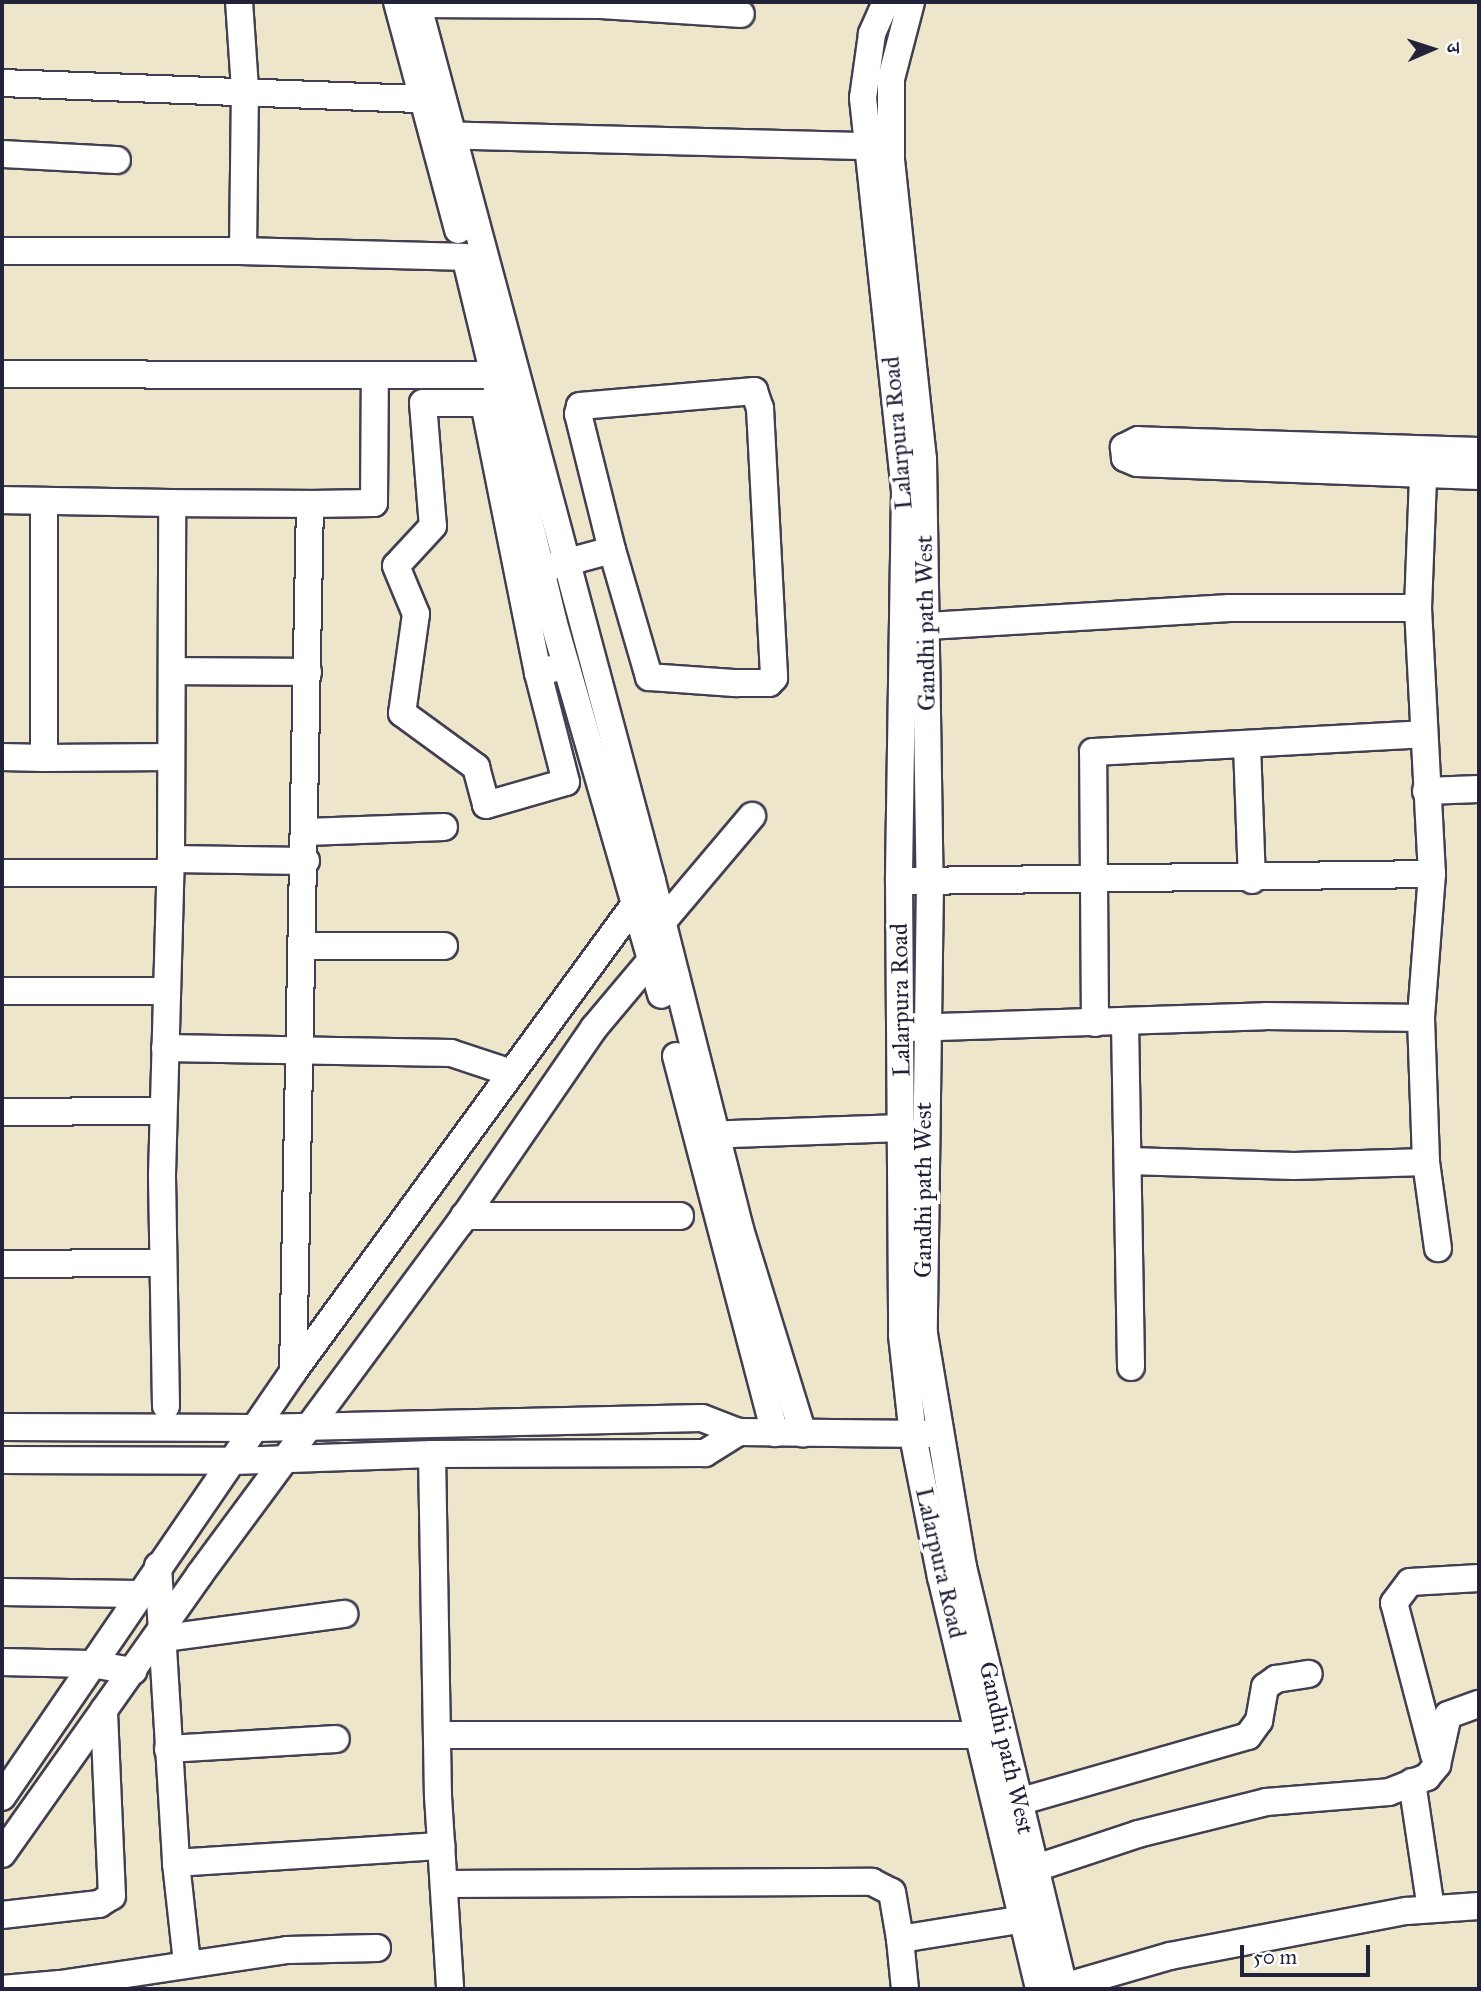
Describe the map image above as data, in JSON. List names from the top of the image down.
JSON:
{
  "streets": {
    "street": ["Lalarpura Road", "Gandhi path West"]
  },
  "crossings": [
    ["Lalarpura Road", "Gandhi path West"]
  ],
  "scale_bar": "50 m",
  "north": "right"
}
